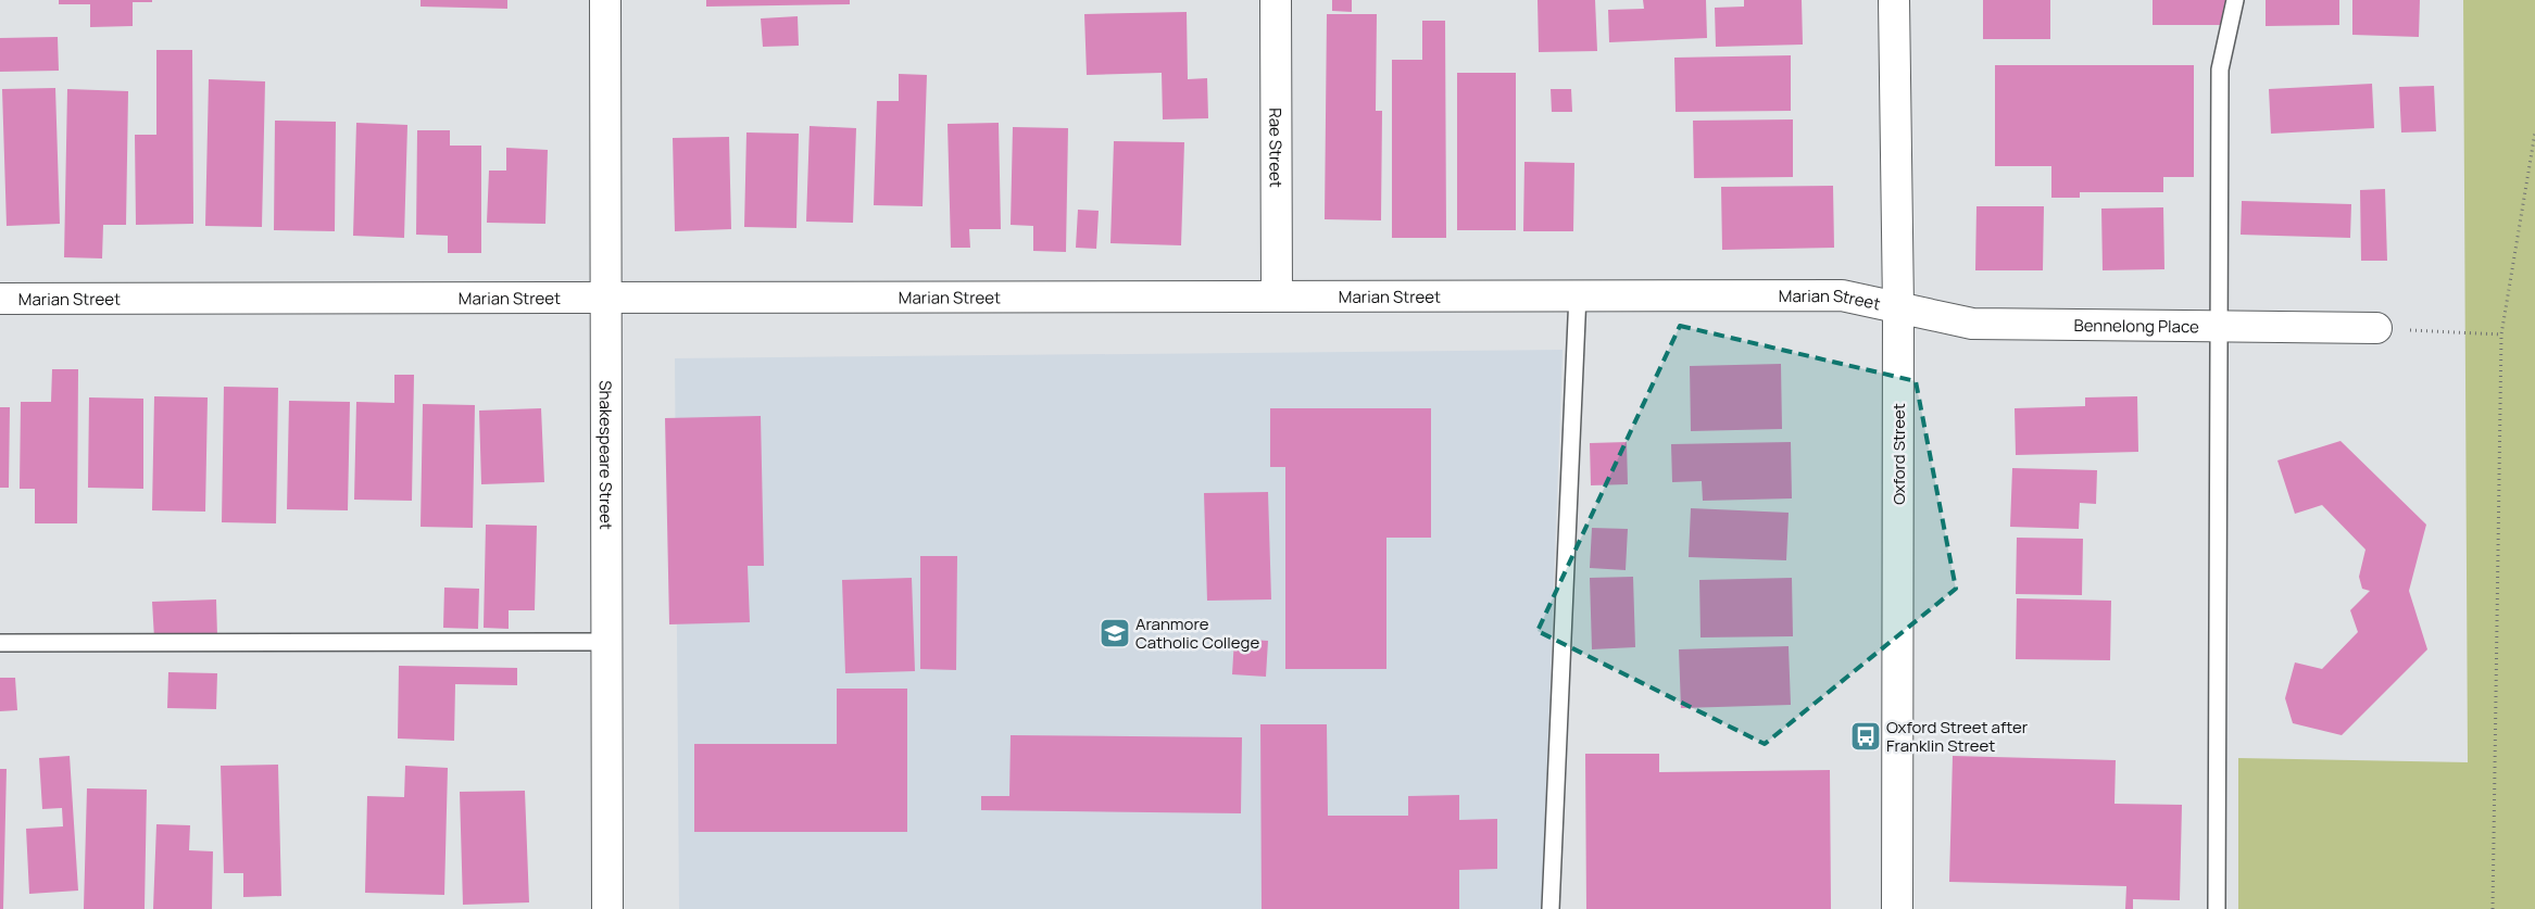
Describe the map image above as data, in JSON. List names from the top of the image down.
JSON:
{
  "streets": {
    "street": [
      "Rae Street",
      "Marian Street",
      "Bennelong Place",
      "Oxford Street",
      "Shakespeare Street"
    ]
  },
  "crossings": [
    ["Rae Street", "Marian Street"],
    ["Marian Street", "Bennelong Place"],
    ["Marian Street", "Oxford Street"],
    ["Marian Street", "Shakespeare Street"],
    ["Bennelong Place", "Oxford Street"]
  ],
  "places": {
    "school or university": ["Aranmore Catholic College"],
    "bus stop": ["Oxford Street after Franklin Street"]
  }
}
